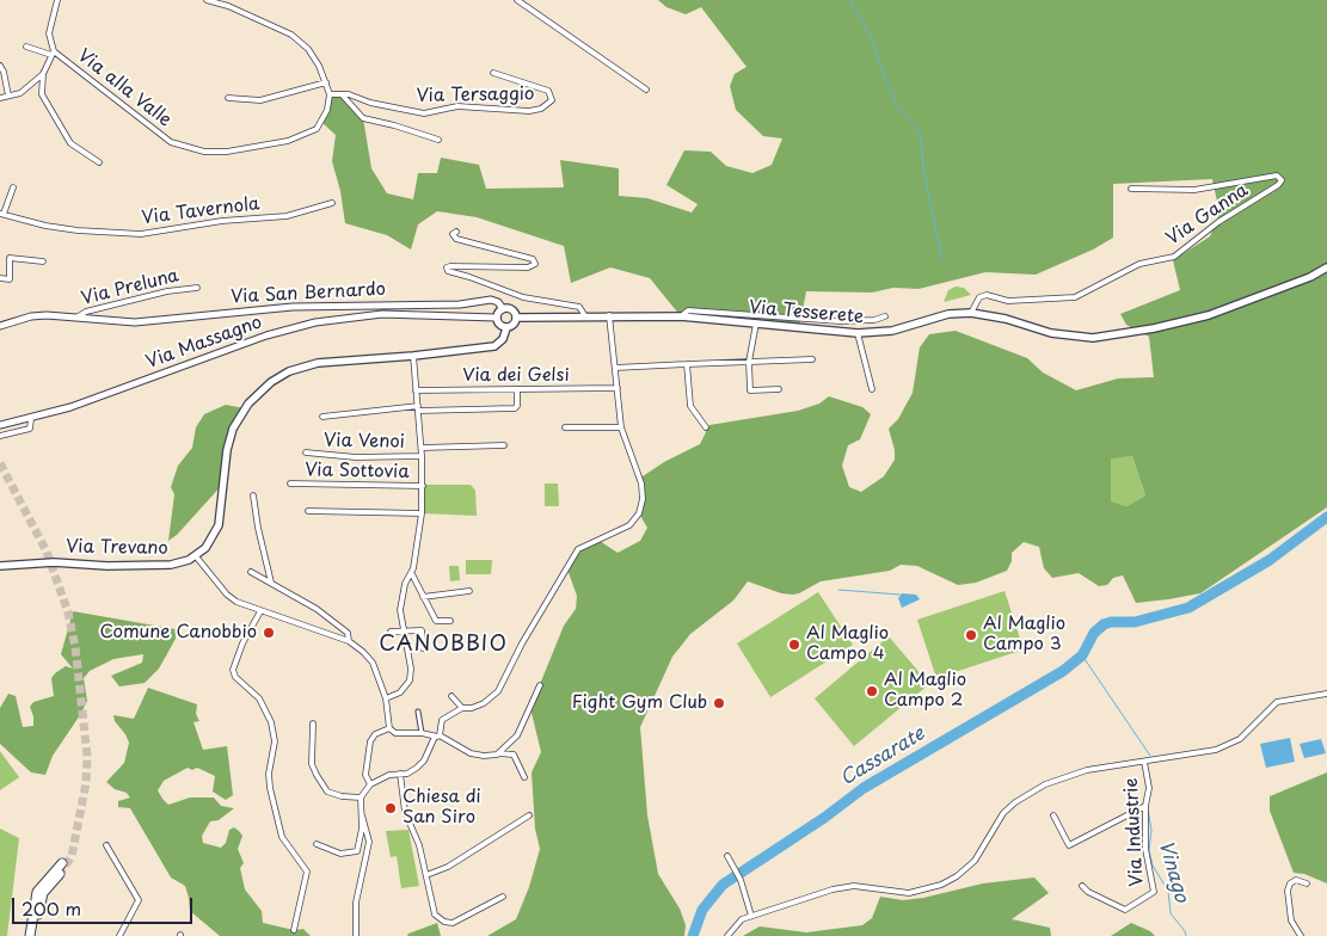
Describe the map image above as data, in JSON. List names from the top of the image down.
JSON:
{
  "streets": {
    "main road": ["Via Tesserete", "Via Trevano"],
    "street": [
      "Via alla Valle",
      "Via Tersaggio",
      "Via Tavernola",
      "Via Ganna",
      "Via Preluna",
      "Via San Bernardo",
      "Via Massagno",
      "Via dei Gelsi",
      "Via Venoi",
      "Via Sottovia",
      "Via Industrie"
    ]
  },
  "crossings": [
    ["Via alla Valle", "Via Tersaggio"],
    ["Via Ganna", "Via Tesserete"],
    ["Via Preluna", "Via San Bernardo"],
    ["Via San Bernardo", "Via Tesserete"],
    ["Via San Bernardo", "Via Massagno"],
    ["Via Tesserete", "Via Massagno"]
  ],
  "districts": ["CANOBBIO"],
  "water": ["Cassarate", "Vinago"],
  "places": [
    "Comune Canobbio",
    "Al Maglio Campo 3",
    "Al Maglio Campo 4",
    "Al Maglio Campo 2",
    "Fight Gym Club",
    "Chiesa di San Siro"
  ],
  "scale_bar": "200 m"
}
